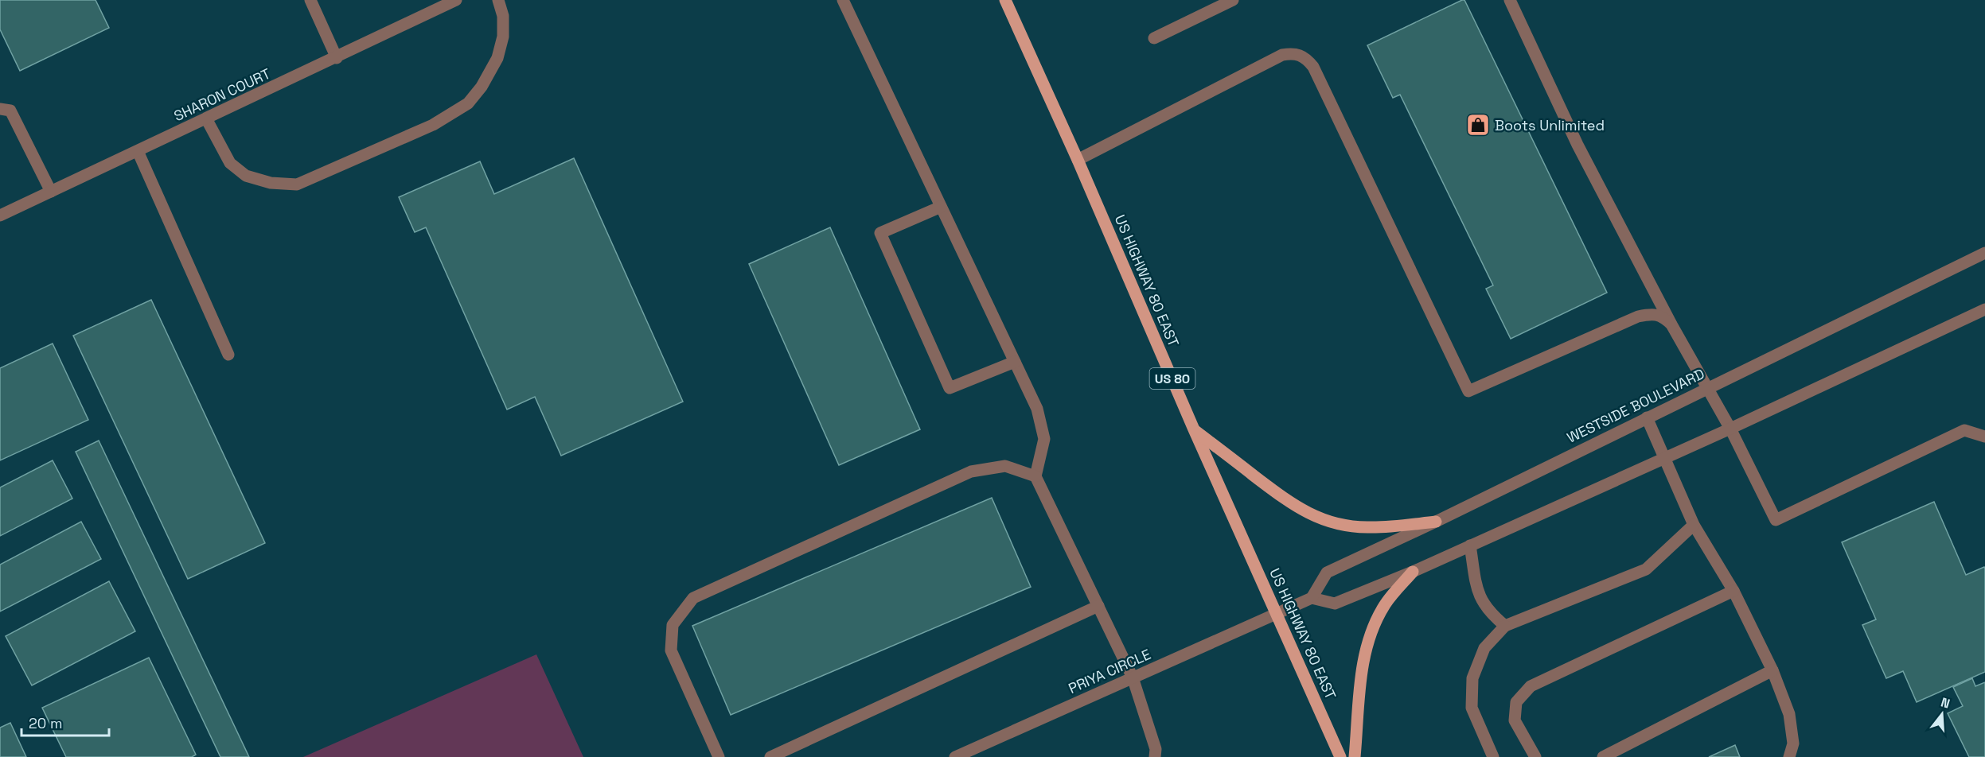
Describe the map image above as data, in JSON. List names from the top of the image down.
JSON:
{
  "streets": {
    "main road": ["US HIGHWAY 80 EAST", "US 80"],
    "street": ["SHARON COURT", "WESTSIDE BOULEVARD", "PRIYA CIRCLE"]
  },
  "crossings": [
    ["US HIGHWAY 80 EAST", "PRIYA CIRCLE"]
  ],
  "places": {
    "shop": ["Boots Unlimited"]
  },
  "scale_bar": "20 m",
  "north": "top"
}
